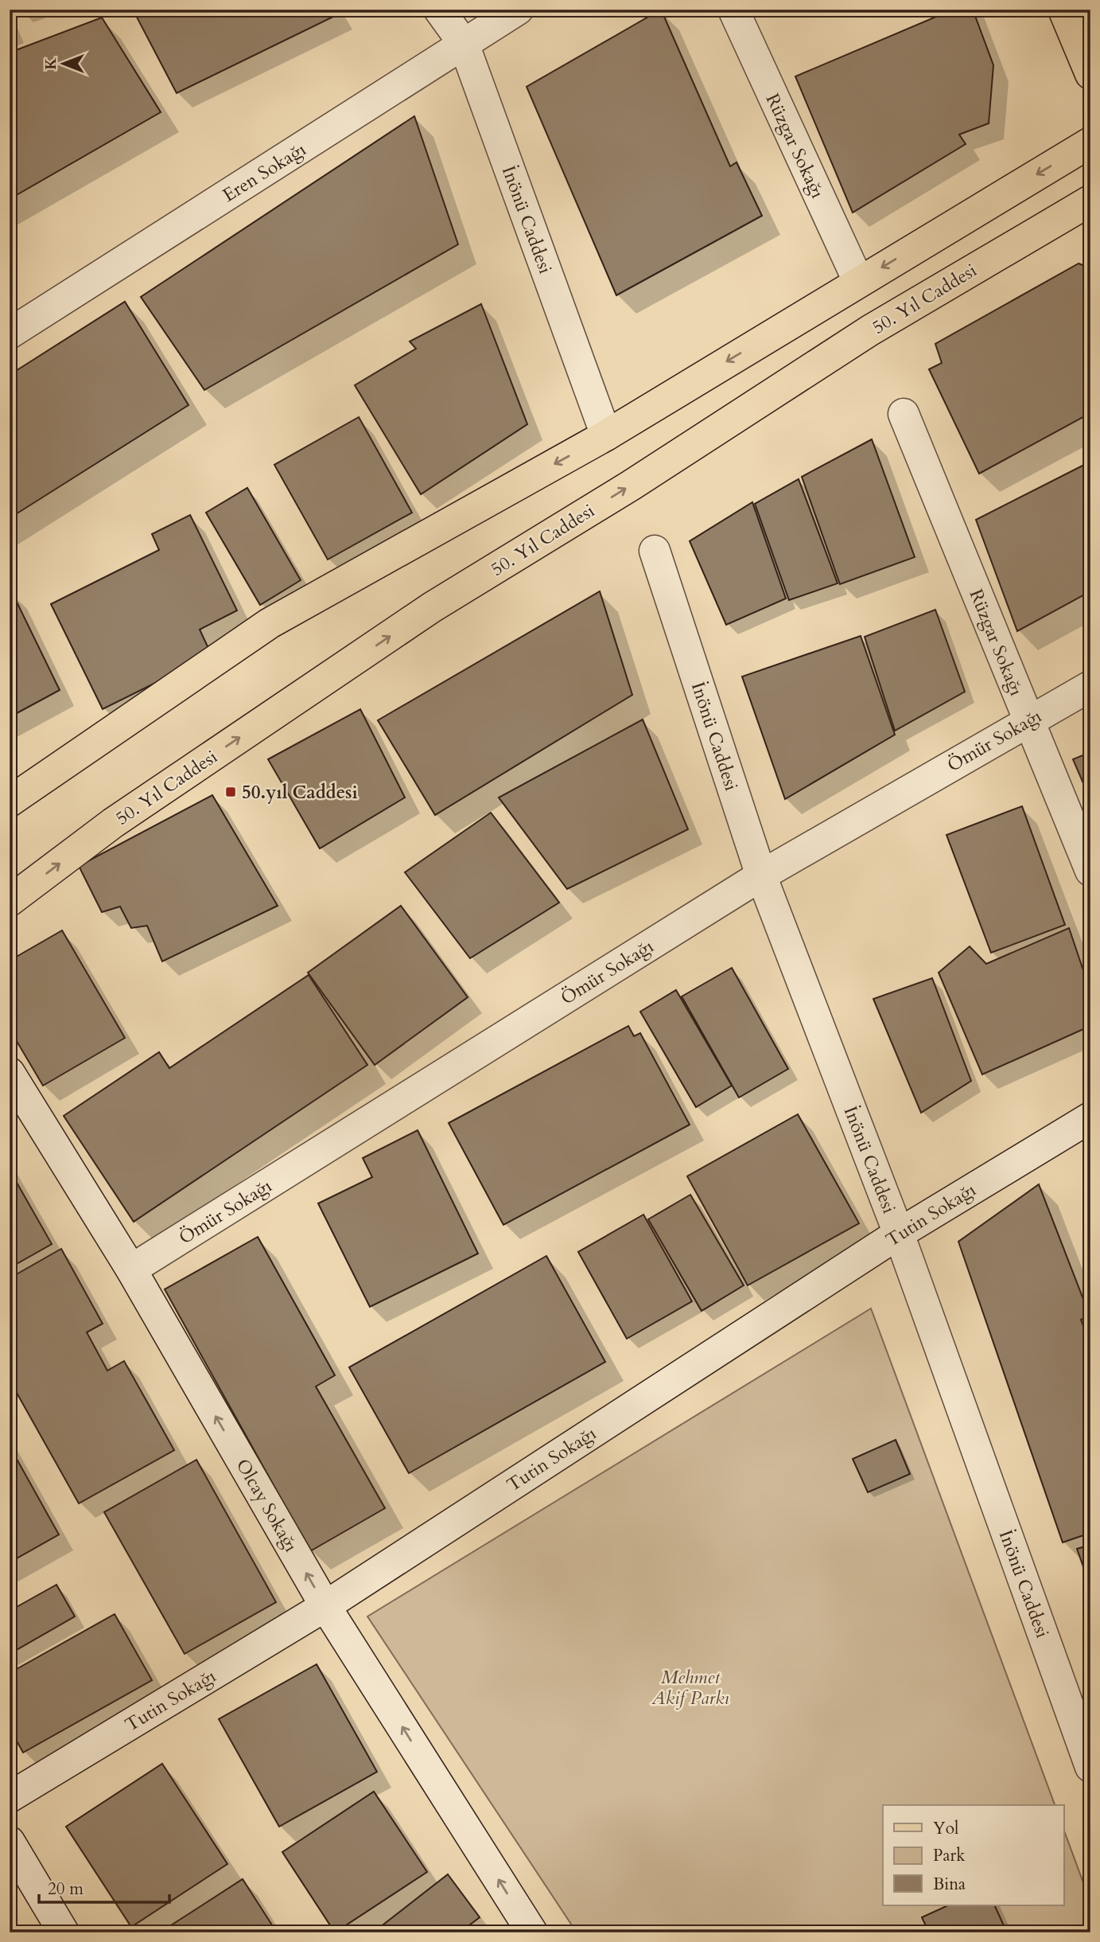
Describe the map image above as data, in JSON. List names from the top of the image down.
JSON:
{
  "streets": {
    "main road": ["50. Yıl Caddesi"],
    "street": [
      "Rüzgar Sokağı",
      "Eren Sokağı",
      "İnönü Caddesi",
      "Ömür Sokağı",
      "Tutin Sokağı",
      "Olcay Sokağı"
    ]
  },
  "crossings": [
    ["Rüzgar Sokağı", "Ömür Sokağı"],
    ["Eren Sokağı", "İnönü Caddesi"],
    ["İnönü Caddesi", "Ömür Sokağı"],
    ["İnönü Caddesi", "Tutin Sokağı"],
    ["Ömür Sokağı", "Olcay Sokağı"],
    ["Tutin Sokağı", "Olcay Sokağı"]
  ],
  "one_way": ["Olcay Sokağı"],
  "parks": ["Mehmet Akif Parkı"],
  "places": {
    "transit": ["50.yıl Caddesi"]
  },
  "legend": ["Yol", "Park", "Bina"],
  "scale_bar": "20 m",
  "north": "left"
}
